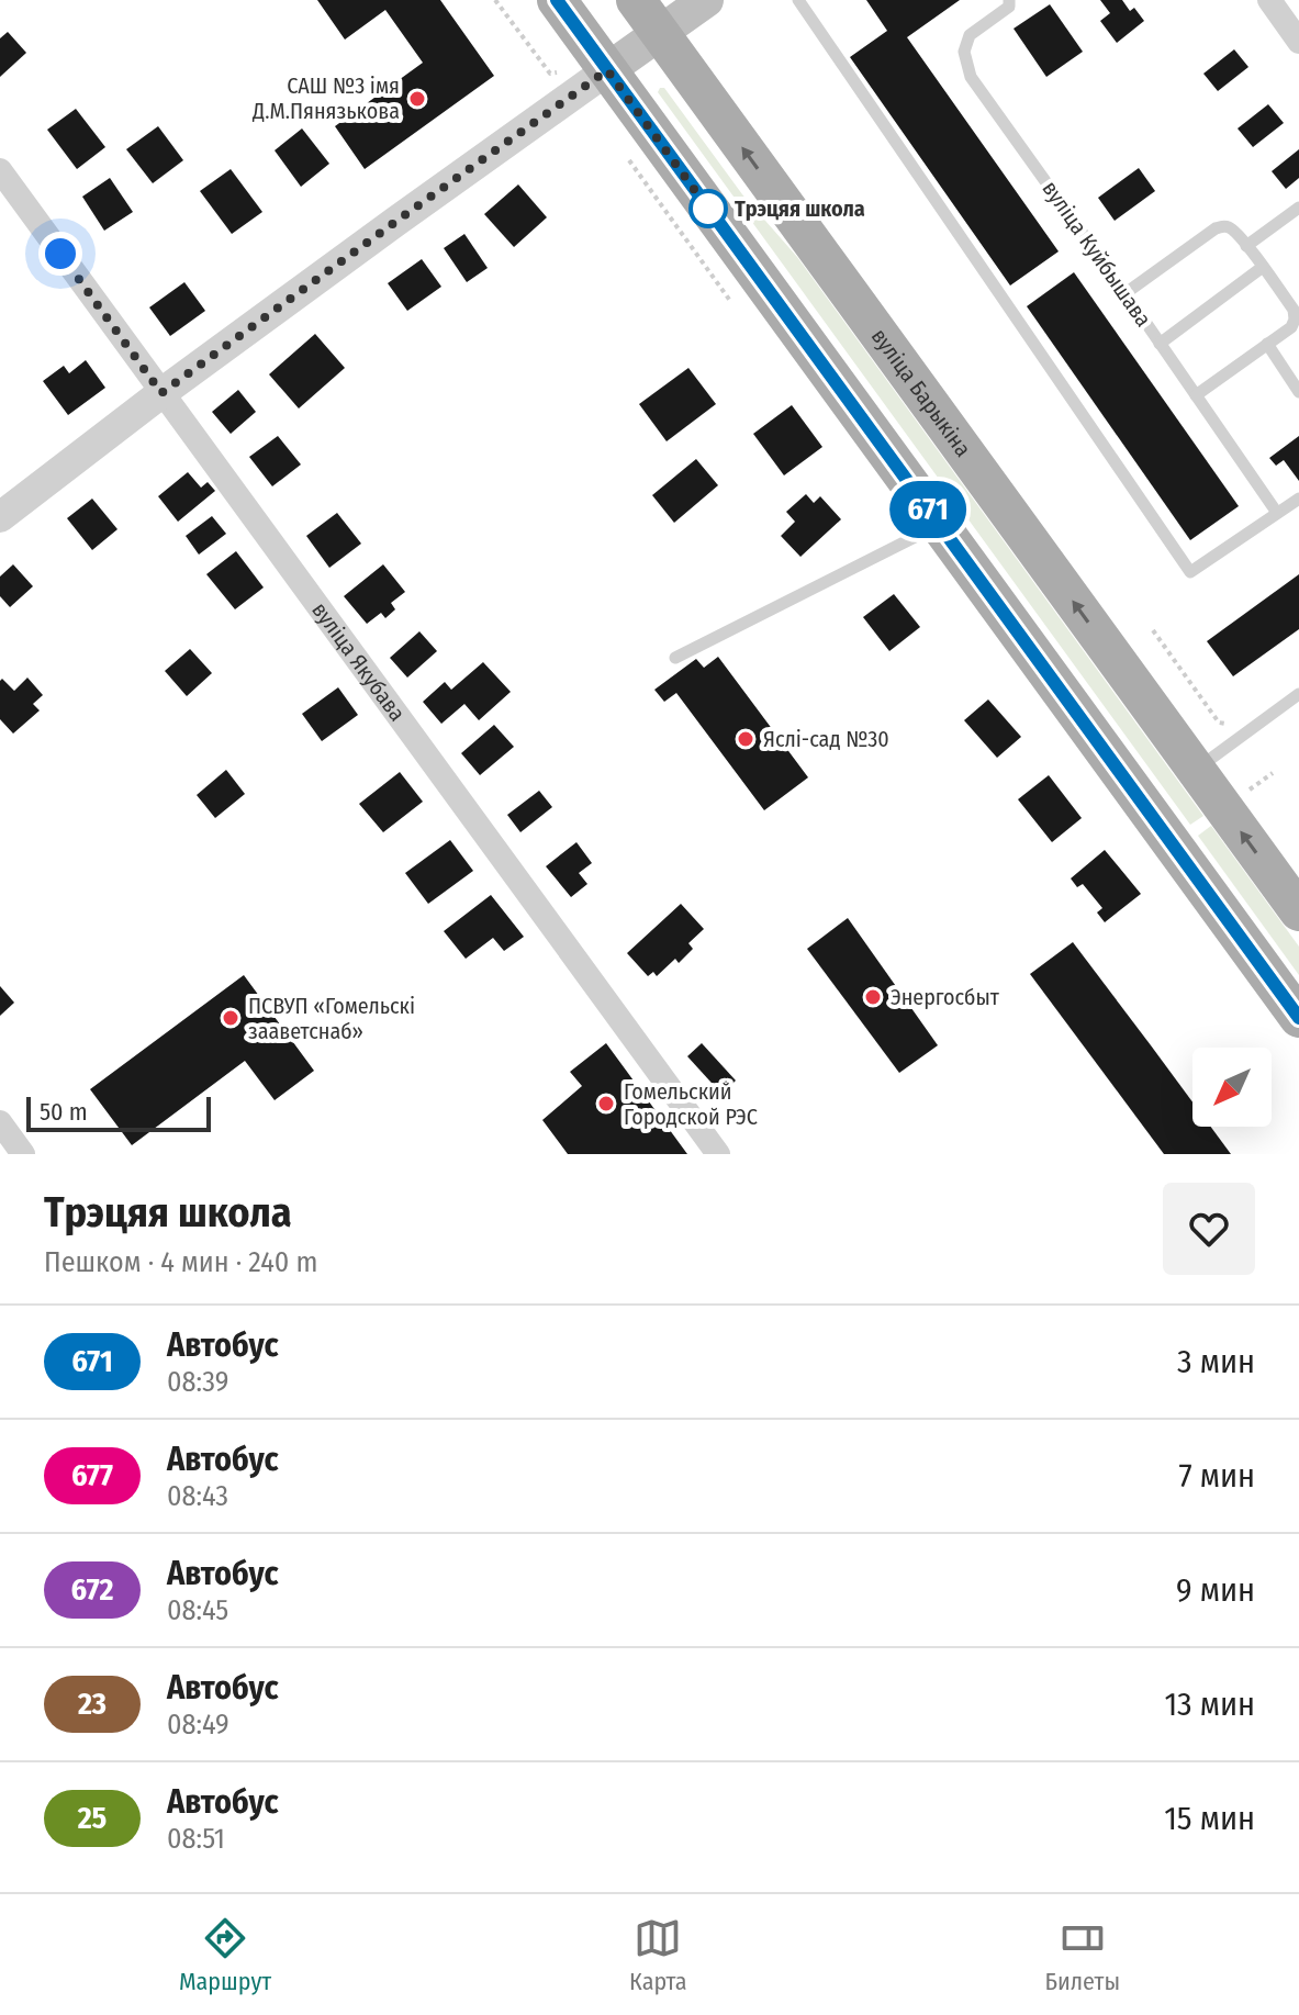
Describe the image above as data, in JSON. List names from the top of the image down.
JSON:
{
  "streets": {
    "main road": ["вуліца Барыкіна"],
    "street": ["вуліца Якубава"],
    "lane": ["вуліца Куйбышава"]
  },
  "places": [
    "САШ №3 імя Д.М.Пянязькова",
    "Трэцяя школа",
    "Яслі-сад №30",
    "Энергосбыт",
    "ПСВУП «Гомельскі зааветснаб»",
    "Гомельский Городской РЭС"
  ],
  "lines": ["bus line 671"],
  "scale_bar": "50 m",
  "north": "bottom left",
  "page": {
    "on_map": "671",
    "scale": "50 m",
    "heading": ["Трэцяя школа", "Пешком · 4 мин · 240 m"],
    "list": [
      {
        "mark": "671",
        "name": "Автобус",
        "note": "08:39",
        "value": "3 мин"
      },
      {
        "mark": "677",
        "name": "Автобус",
        "note": "08:43",
        "value": "7 мин"
      },
      {
        "mark": "672",
        "name": "Автобус",
        "note": "08:45",
        "value": "9 мин"
      },
      {
        "mark": "23",
        "name": "Автобус",
        "note": "08:49",
        "value": "13 мин"
      },
      {
        "mark": "25",
        "name": "Автобус",
        "note": "08:51",
        "value": "15 мин"
      }
    ],
    "tabs": ["Маршрут", "Карта", "Билеты"]
  }
}
